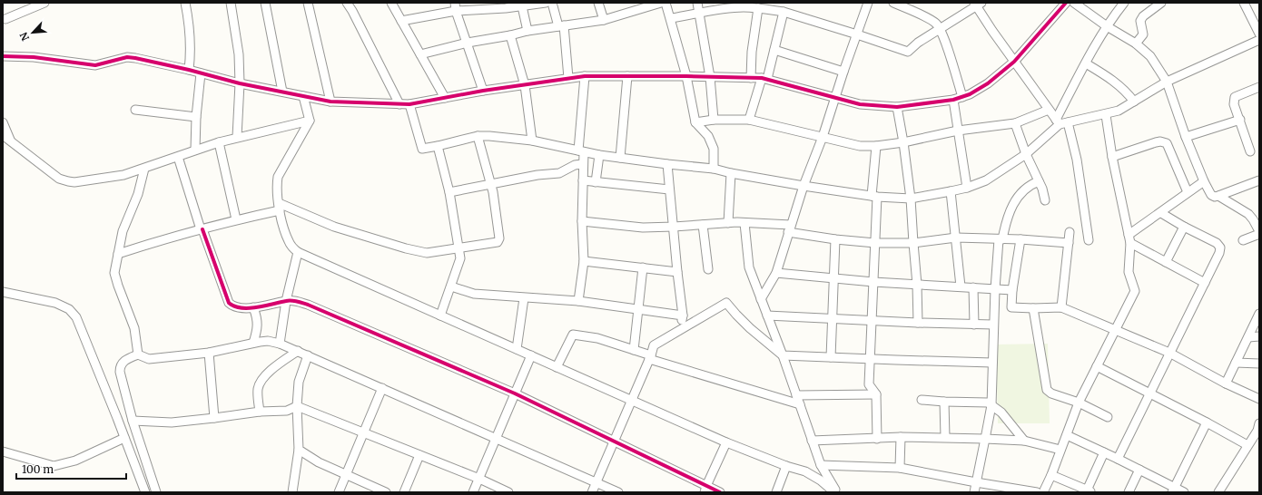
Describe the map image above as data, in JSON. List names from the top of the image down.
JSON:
{
  "scale_bar": "100 m",
  "north": "bottom left"
}
